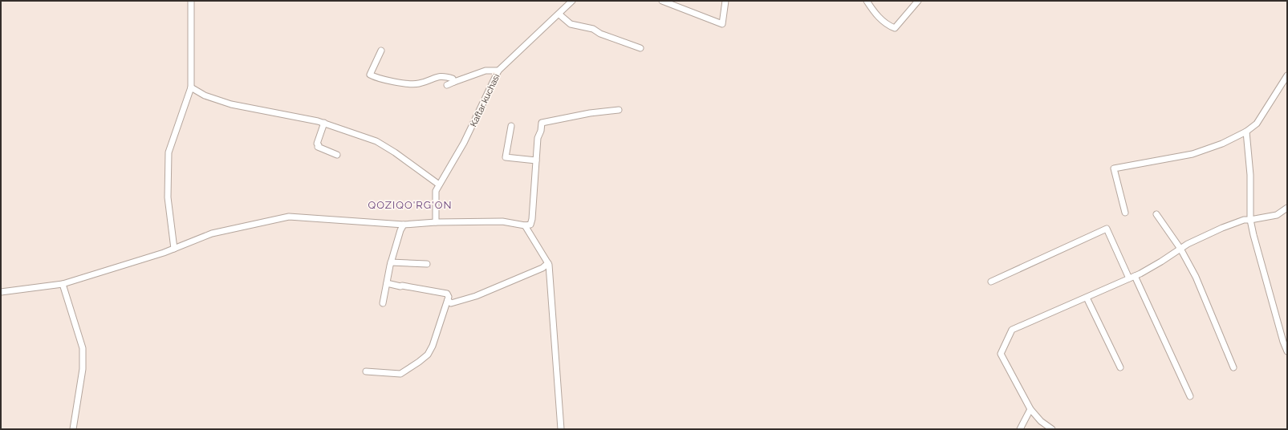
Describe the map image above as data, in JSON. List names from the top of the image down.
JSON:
{
  "streets": {
    "street": ["Kaftar kuchasi"]
  },
  "districts": ["QOZIQO'RG'ON"]
}
